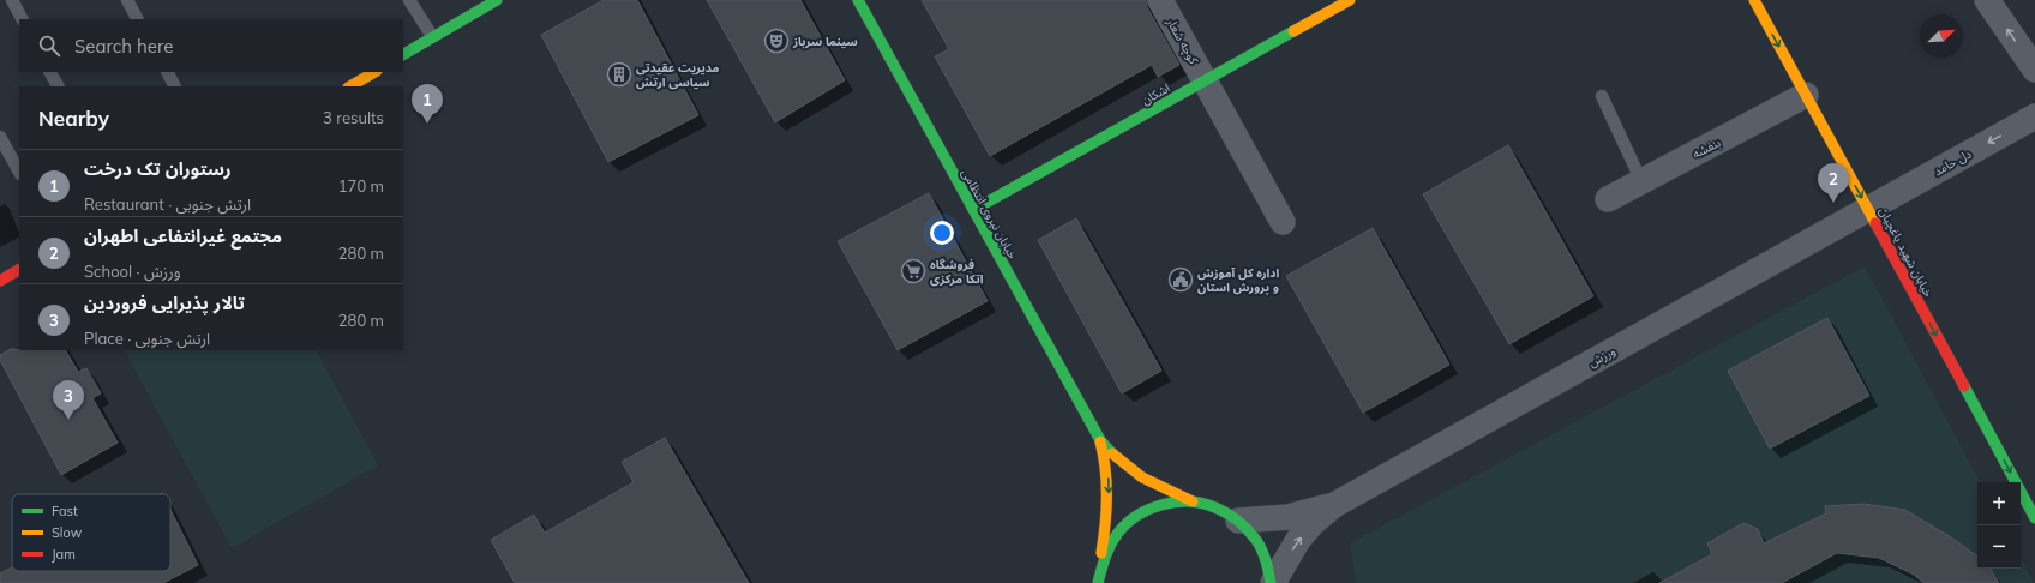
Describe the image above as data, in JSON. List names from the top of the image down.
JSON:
{
  "streets": {
    "street": [
      "کوچه شعار",
      "اشکان",
      "بنفشه",
      "دل حامد",
      "خیابان نیروی انتظامی",
      "خیابان شهید یاغچیان",
      "ورزش"
    ]
  },
  "crossings": [
    ["کوچه شعار", "اشکان"],
    ["اشکان", "خیابان نیروی انتظامی"],
    ["بنفشه", "خیابان شهید یاغچیان"],
    ["دل حامد", "خیابان شهید یاغچیان"],
    ["دل حامد", "ورزش"],
    ["خیابان شهید یاغچیان", "ورزش"]
  ],
  "one_way": ["دل حامد", "خیابان شهید یاغچیان"],
  "places": {
    "theatre": ["سینما سرباز"],
    "building": ["مدیریت عقیدتی سیاسی ارتش"],
    "supermarket": ["فروشگاه اتکا مرکزی"],
    "public building": ["اداره کل آموزش و پرورش استان"]
  },
  "legend": ["Fast", "Slow", "Jam"],
  "north": "top right",
  "page": {
    "search": "Search here",
    "pins": ["1", "2", "3"],
    "heading": ["Nearby", "3 results"],
    "list": [
      {
        "mark": "1",
        "name": "رستوران تک درخت",
        "note": "Restaurant · ارتش جنوبی",
        "value": "170 m"
      },
      {
        "mark": "2",
        "name": "مجتمع غیرانتفاعی اطهران",
        "note": "School · ورزش",
        "value": "280 m"
      },
      {
        "mark": "3",
        "name": "تالار پذیرایی فروردین",
        "note": "Place · ارتش جنوبی",
        "value": "280 m"
      }
    ],
    "map_buttons": ["+", "−"]
  }
}
